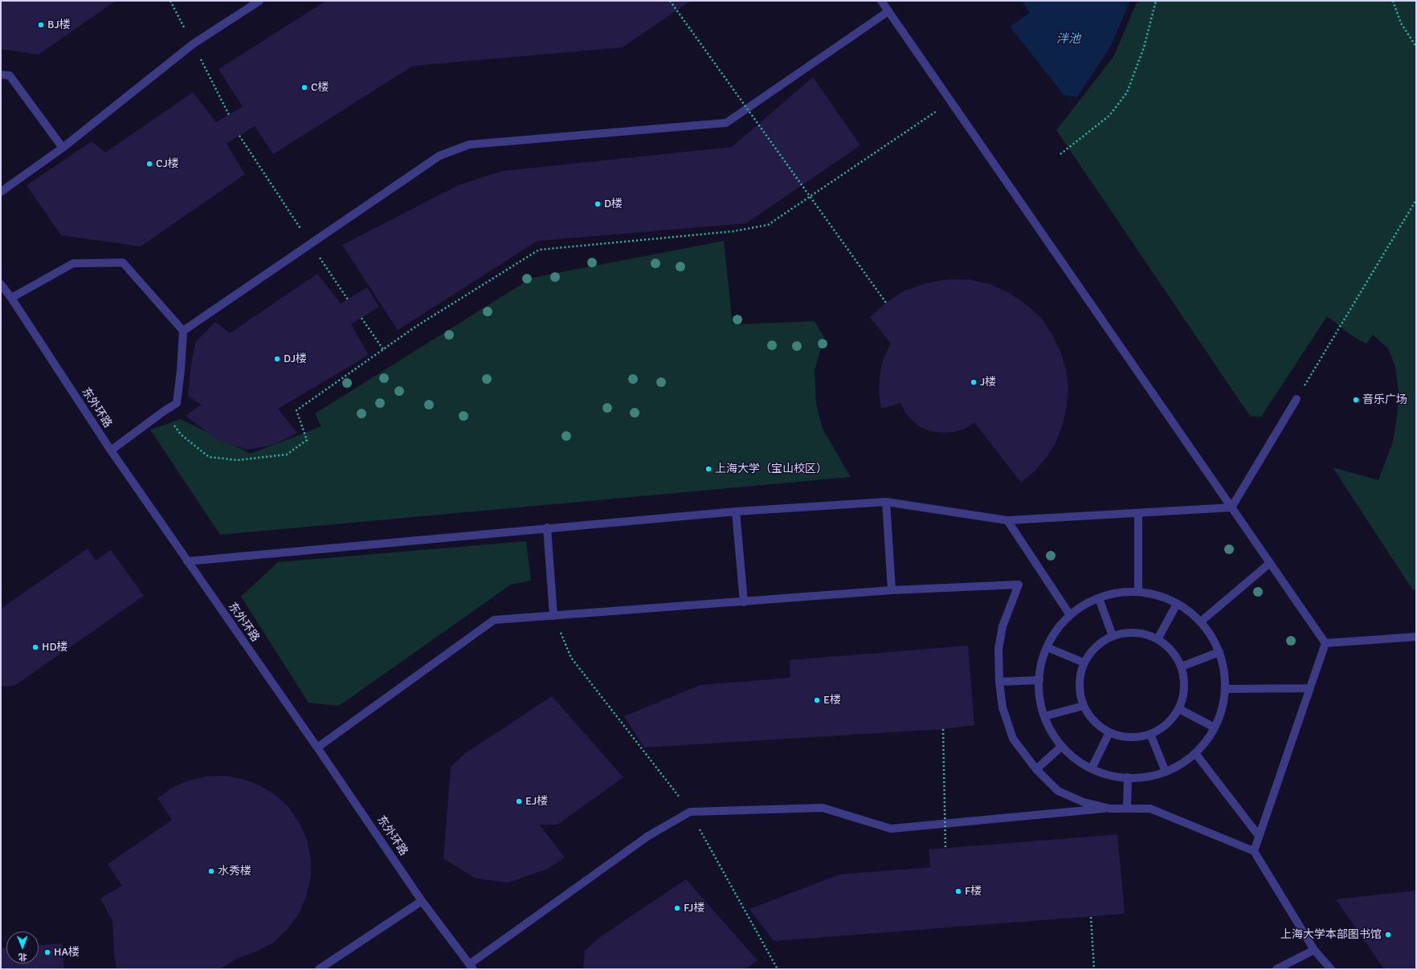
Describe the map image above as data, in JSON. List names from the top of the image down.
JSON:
{
  "streets": {
    "street": ["东外环路"]
  },
  "water": ["泮池"],
  "places": [
    "BJ楼",
    "C楼",
    "CJ楼",
    "D楼",
    "DJ楼",
    "J楼",
    "音乐广场",
    "上海大学（宝山校区）",
    "HD楼",
    "E楼",
    "EJ楼",
    "水秀楼",
    "F楼",
    "FJ楼",
    "上海大学本部图书馆",
    "HA楼"
  ],
  "north": "bottom"
}
